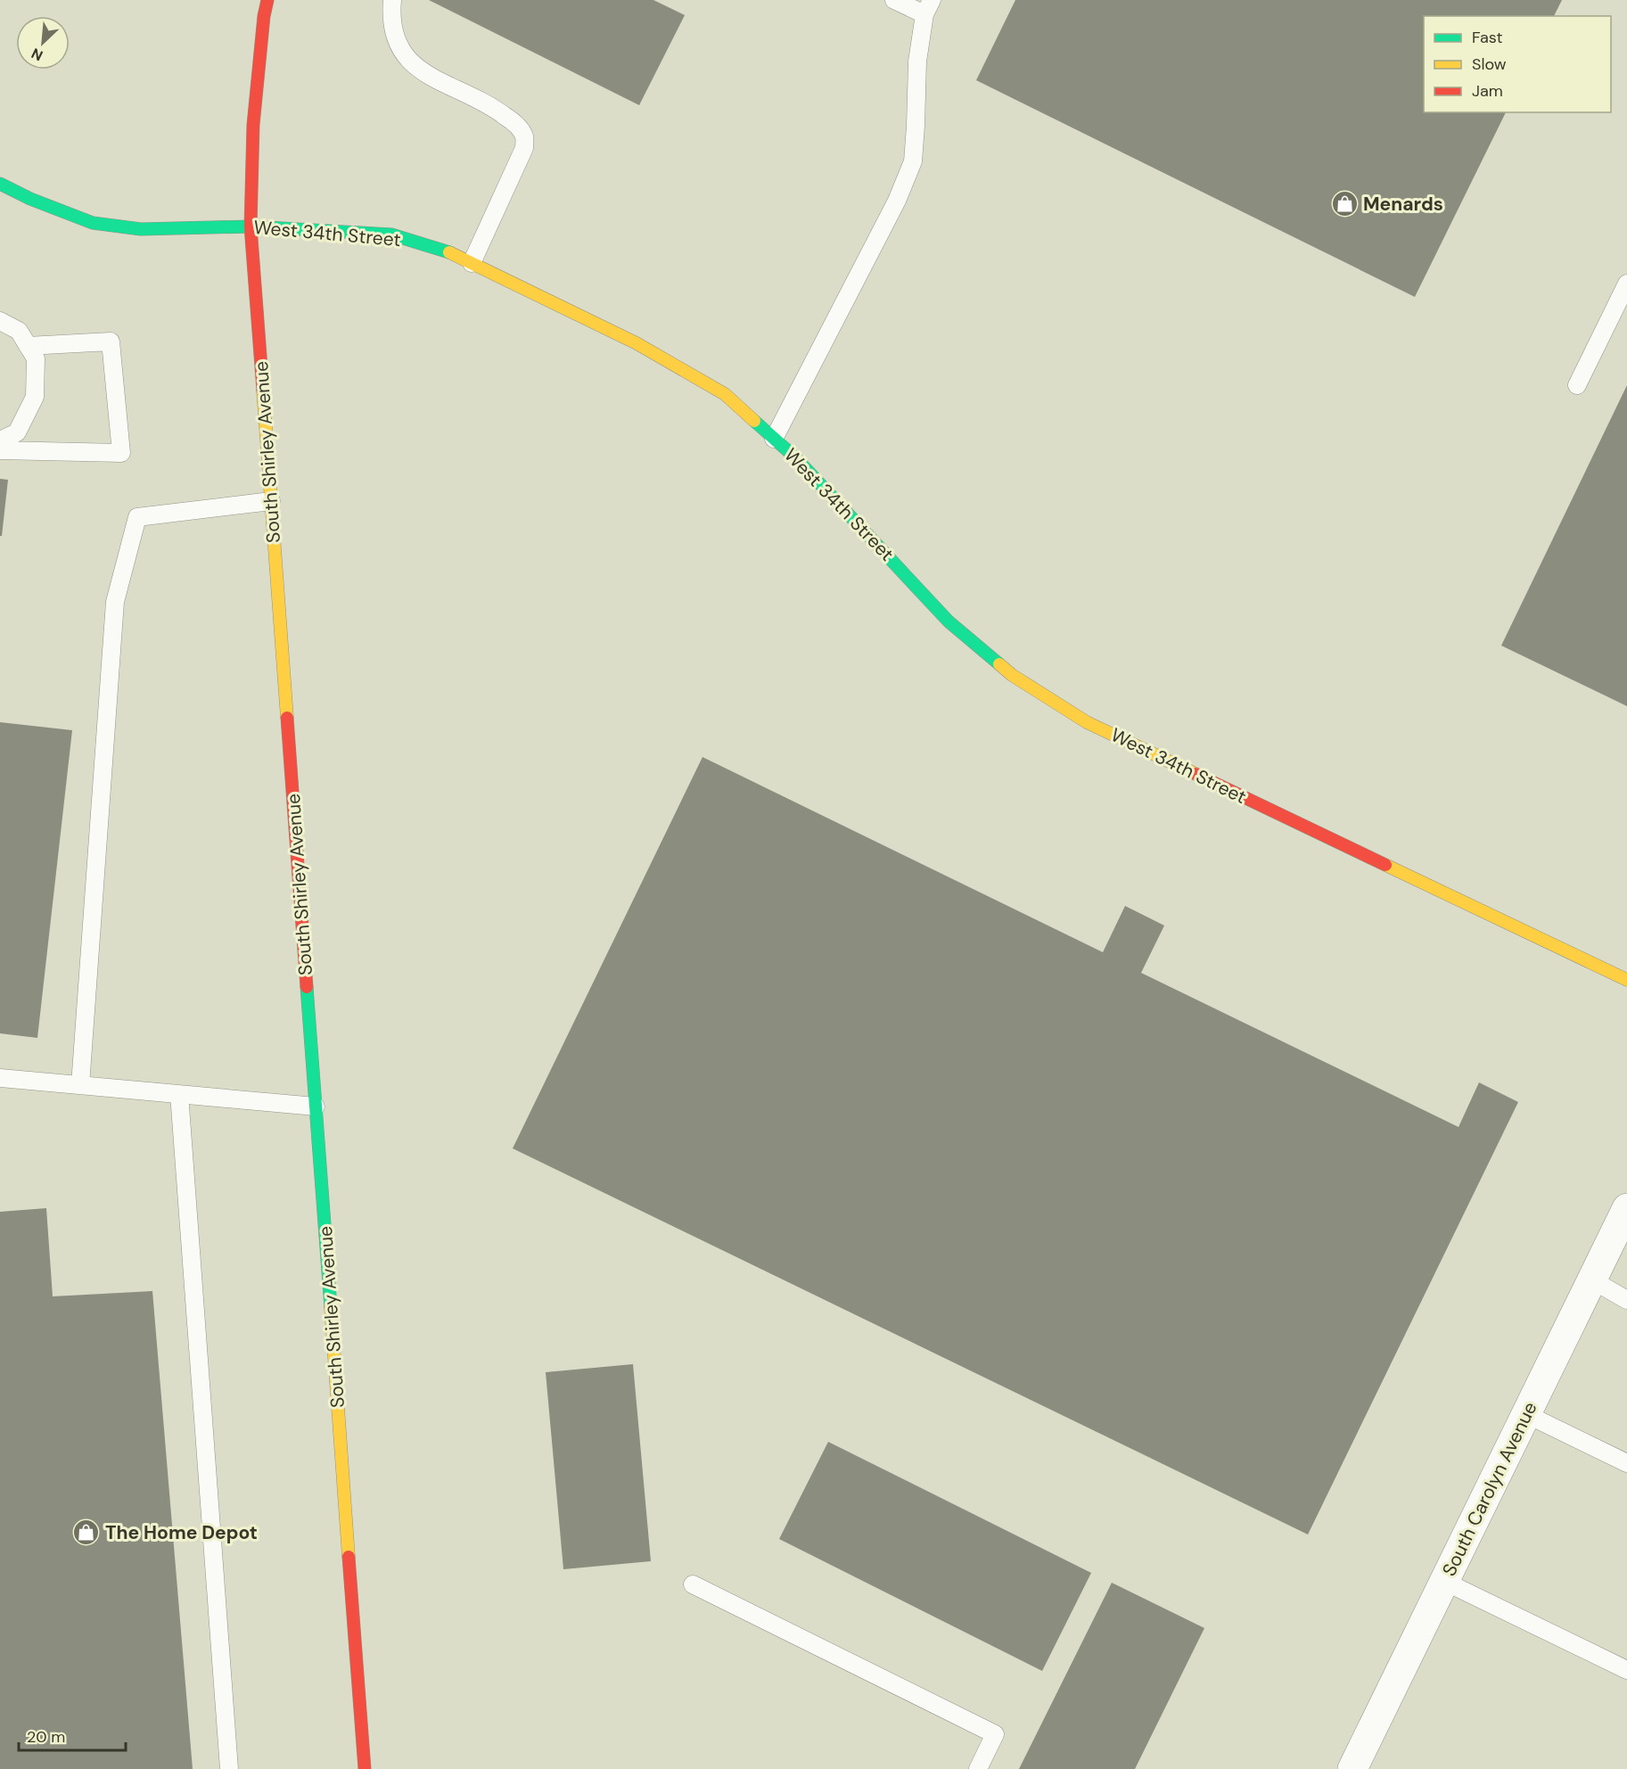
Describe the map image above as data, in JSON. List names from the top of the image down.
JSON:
{
  "streets": {
    "street": ["West 34th Street", "South Shirley Avenue", "South Carolyn Avenue"]
  },
  "crossings": [
    ["West 34th Street", "South Shirley Avenue"]
  ],
  "places": {
    "shop": ["Menards", "The Home Depot"]
  },
  "legend": ["Fast", "Slow", "Jam"],
  "scale_bar": "20 m",
  "north": "bottom left"
}
